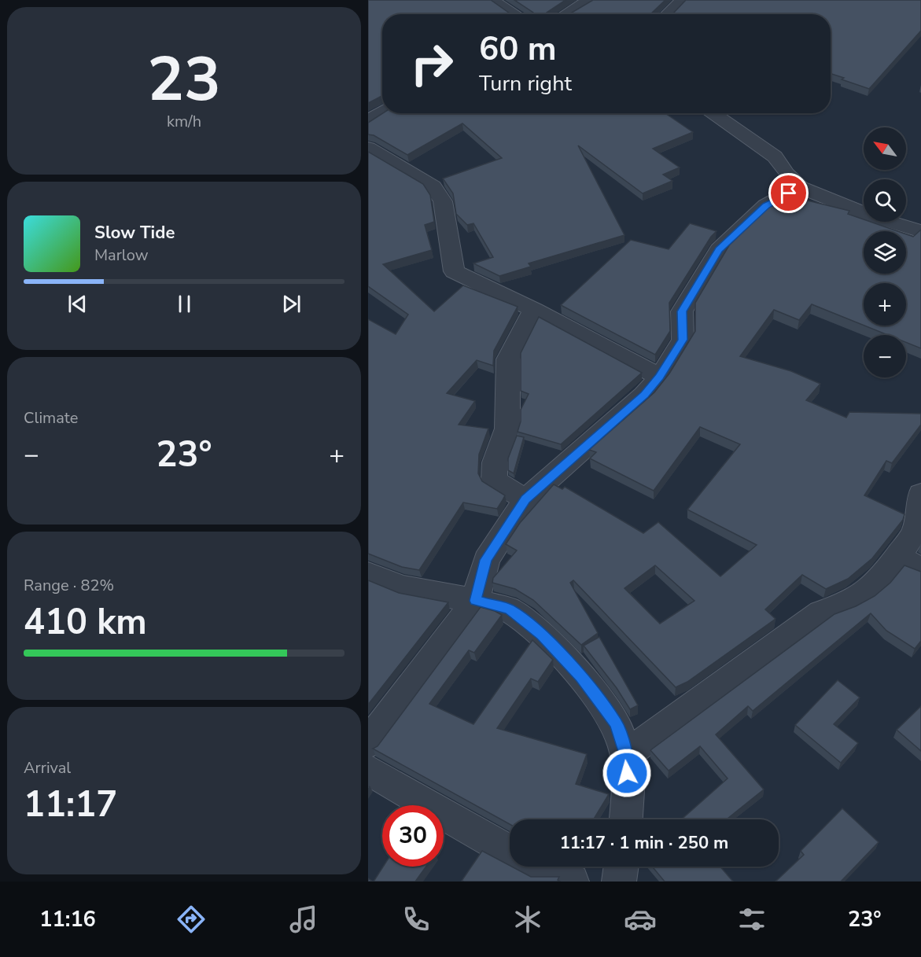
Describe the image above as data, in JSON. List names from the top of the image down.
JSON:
{
  "north": "top left",
  "page": {
    "tile": [
      ["23", "km/h"],
      "Climate",
      ["Range · 82%", "410 km"],
      ["Arrival", "11:17"]
    ],
    "turn": ["60 m", "Turn right"],
    "map_buttons": ["+", "−"],
    "song": ["Slow Tide", "Marlow"],
    "heat": ["−", "23°", "+"],
    "limit": "30",
    "trip": "11:17 · 1 min · 250 m",
    "tabs": ["11:16", "23°"]
  }
}
